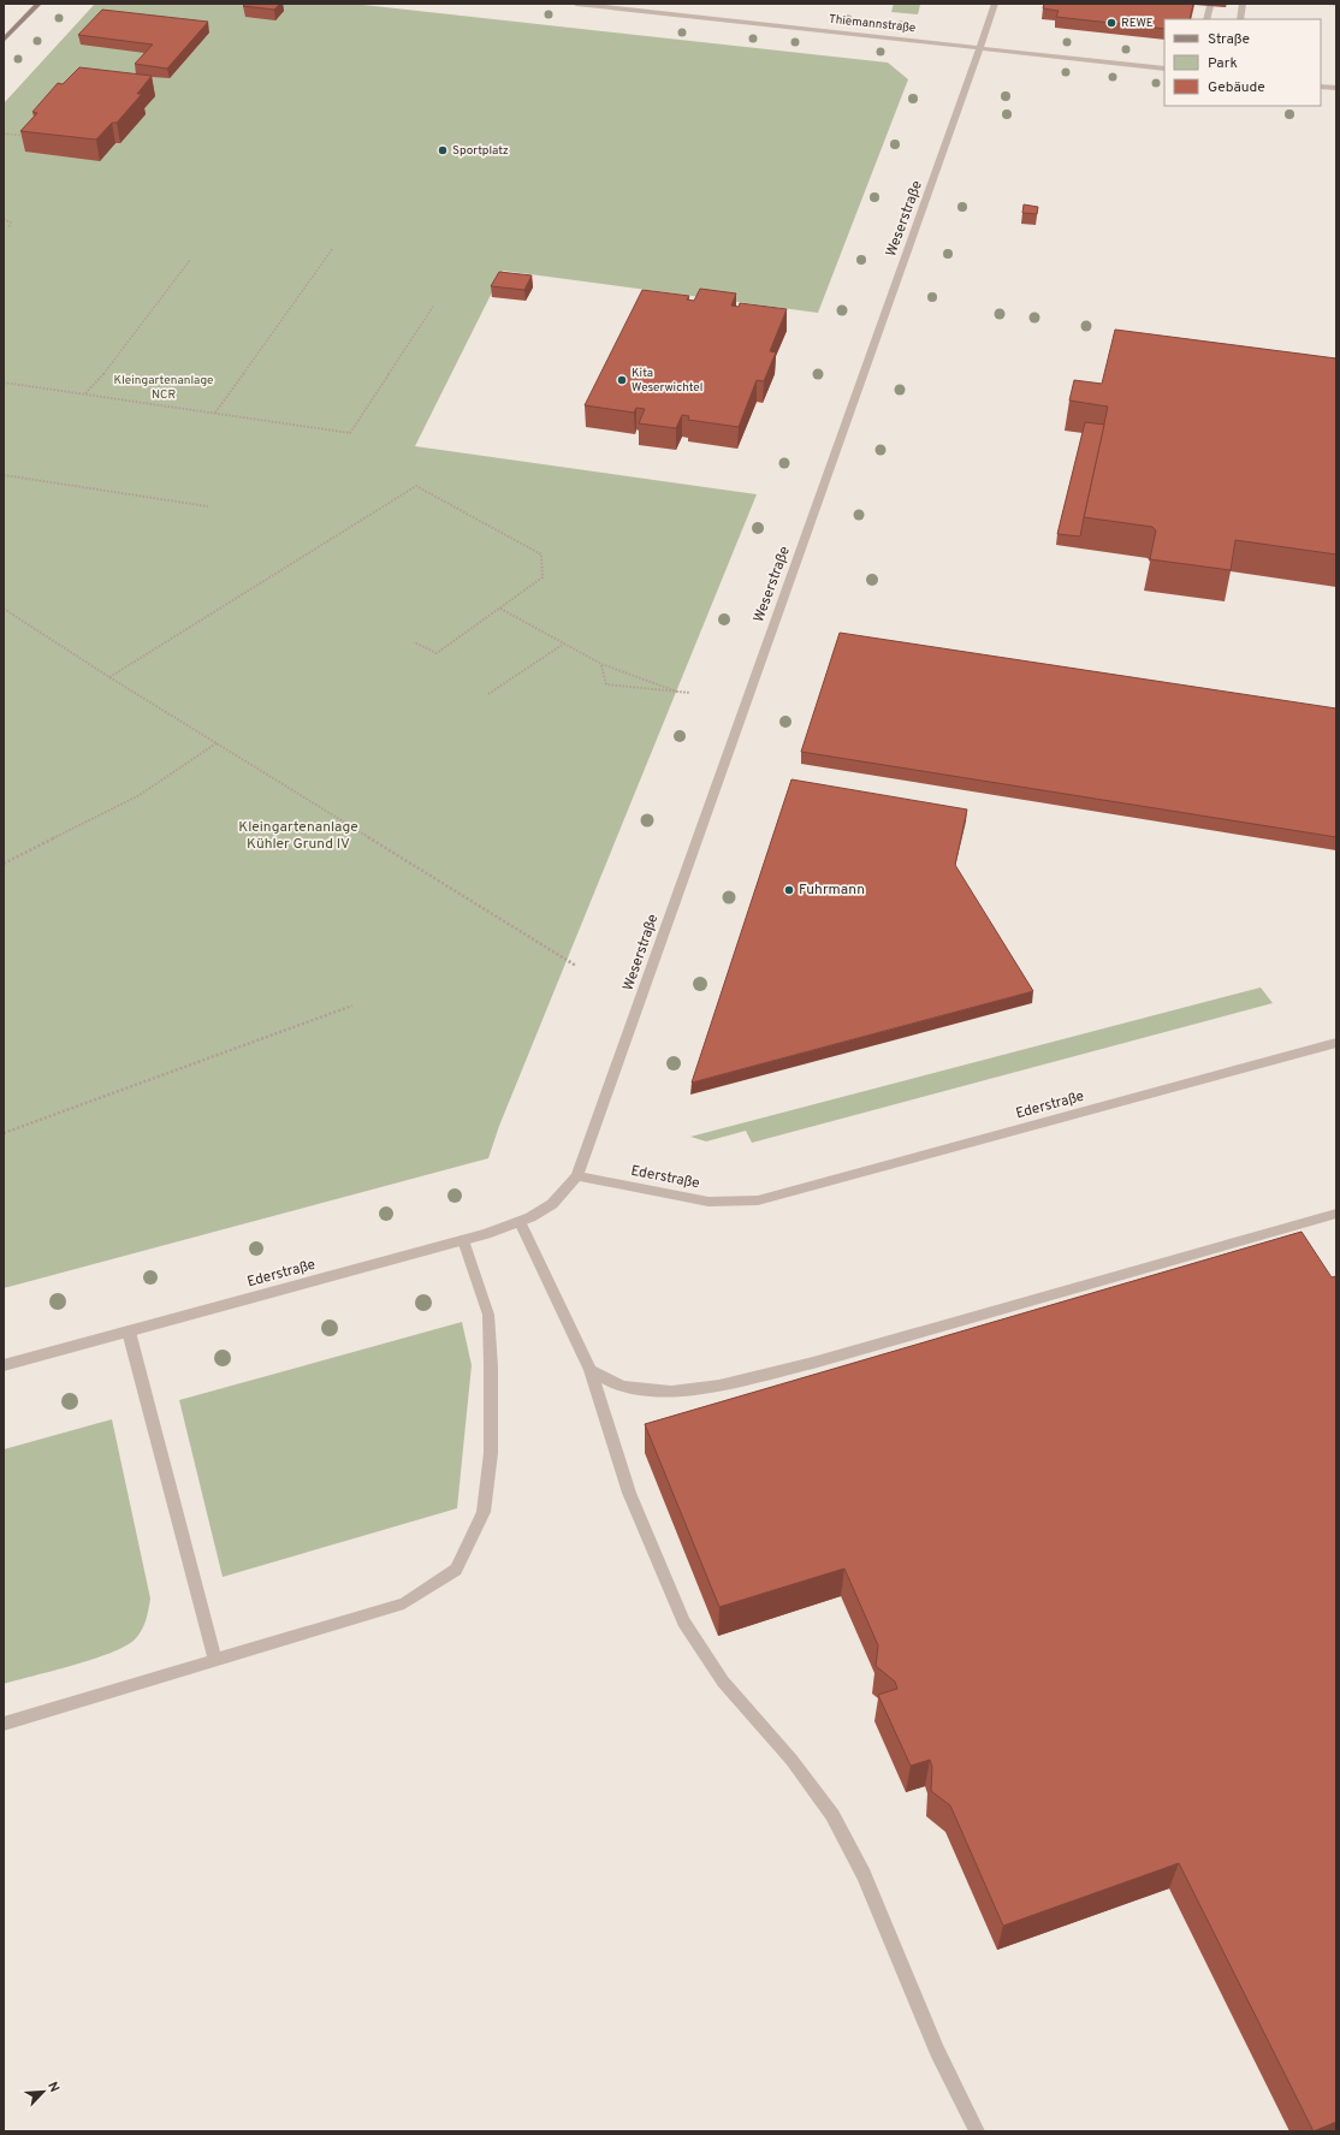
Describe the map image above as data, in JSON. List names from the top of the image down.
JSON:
{
  "streets": {
    "street": ["Thiemannstraße", "Weserstraße", "Ederstraße"]
  },
  "crossings": [
    ["Thiemannstraße", "Weserstraße"],
    ["Weserstraße", "Ederstraße"]
  ],
  "parks": ["Kleingartenanlage NCR", "Kleingartenanlage Kühler Grund IV"],
  "places": [
    "REWE",
    "Sportplatz",
    "Kita Weserwichtel",
    "Fuhrmann"
  ],
  "legend": ["Straße", "Park", "Gebäude"],
  "north": "top right"
}
